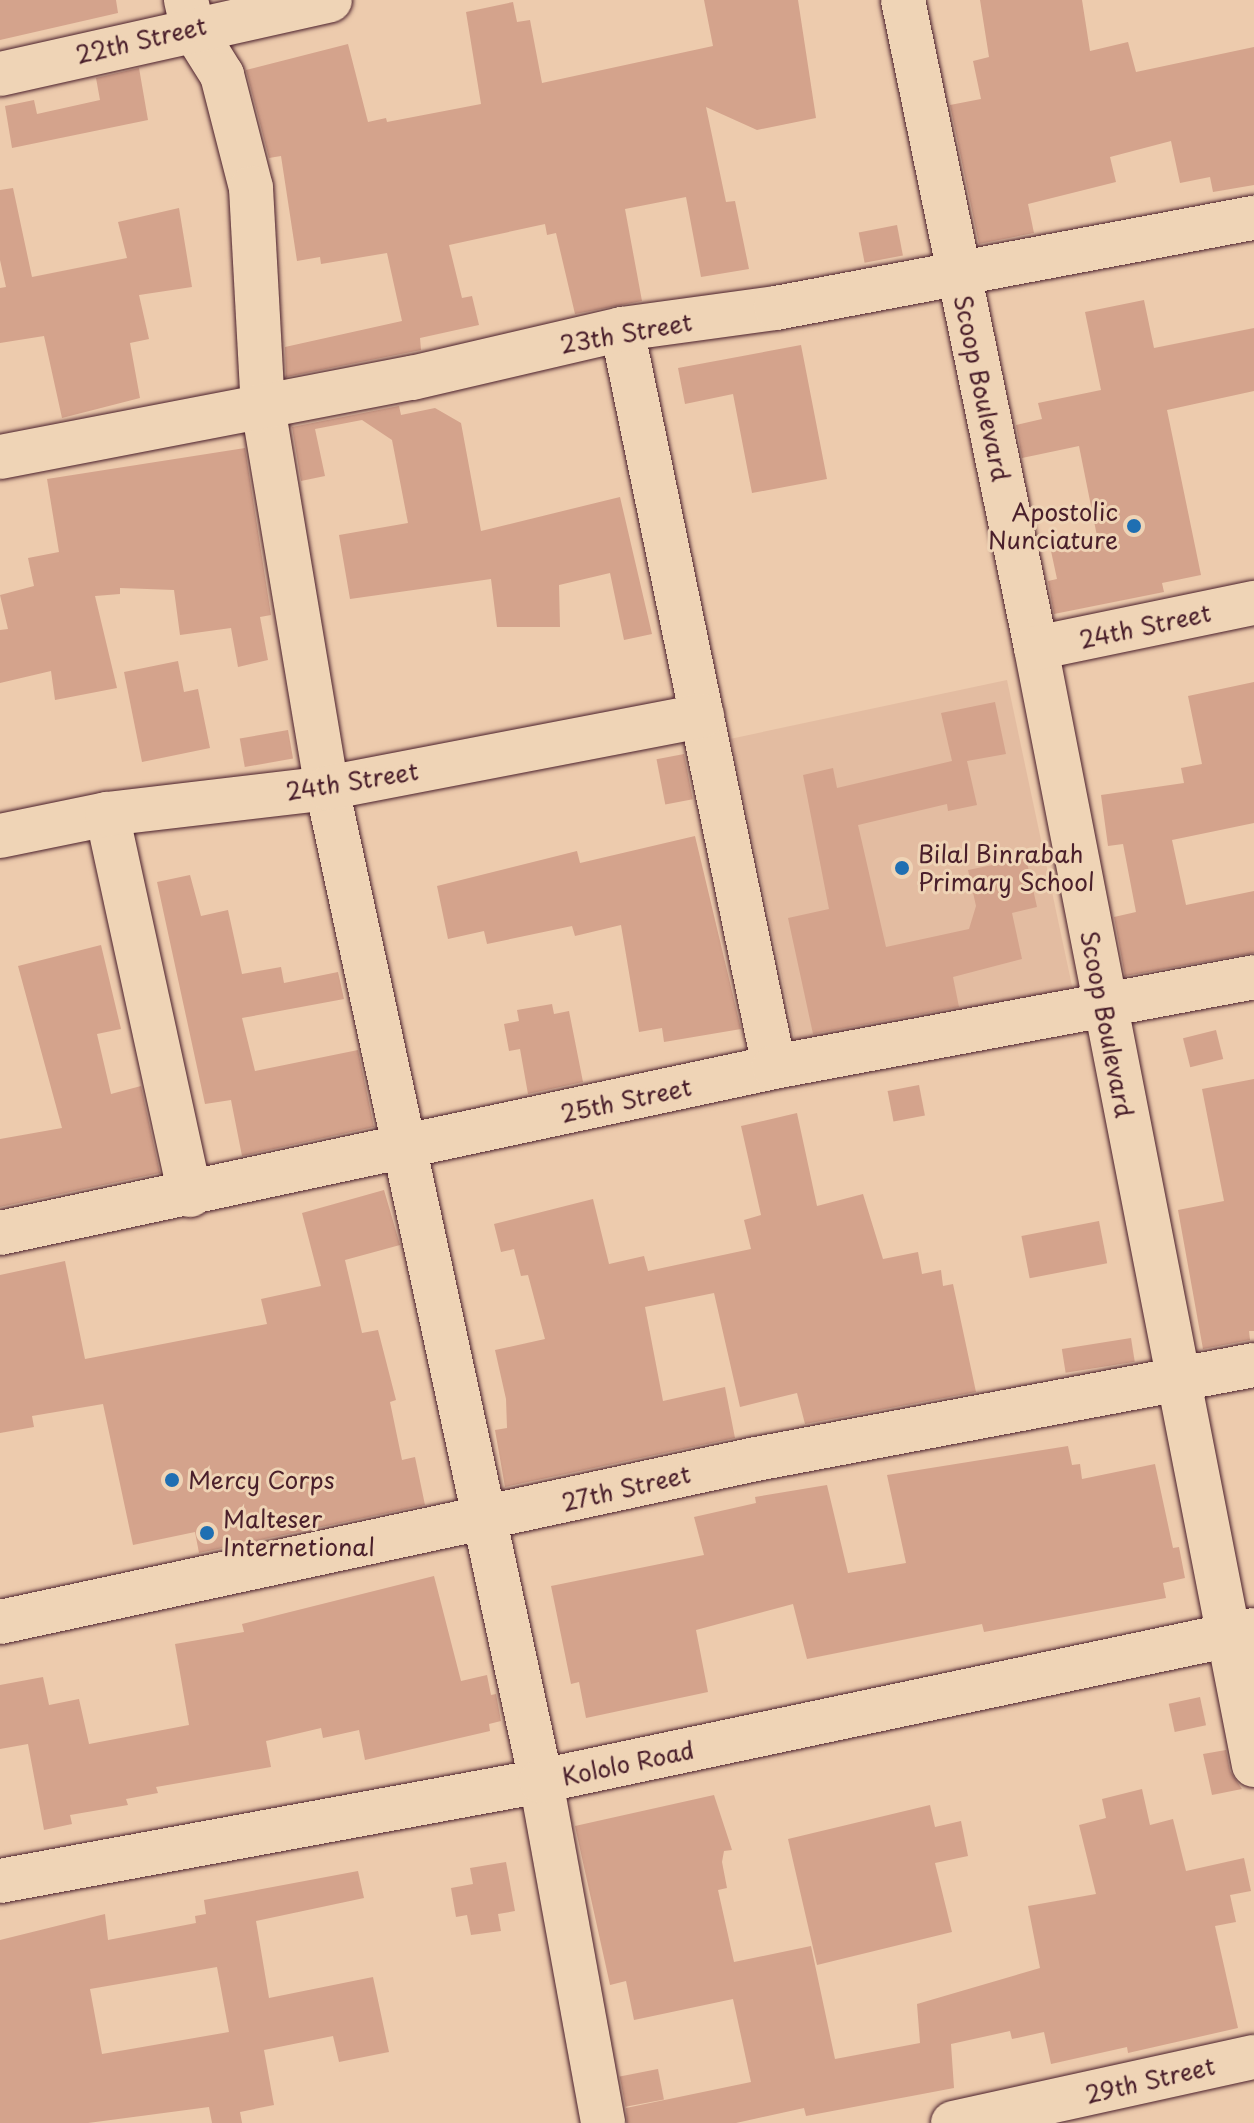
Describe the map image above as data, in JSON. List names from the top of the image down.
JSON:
{
  "streets": {
    "street": [
      "22th Street",
      "23th Street",
      "Scoop Boulevard",
      "24th Street",
      "25th Street",
      "27th Street",
      "Kololo Road",
      "29th Street"
    ]
  },
  "crossings": [
    ["23th Street", "Scoop Boulevard"],
    ["Scoop Boulevard", "24th Street"],
    ["Scoop Boulevard", "25th Street"],
    ["Scoop Boulevard", "27th Street"],
    ["Scoop Boulevard", "Kololo Road"]
  ],
  "places": [
    "Apostolic Nunciature",
    "Bilal Binrabah Primary School",
    "Mercy Corps",
    "Malteser Internetional"
  ]
}
